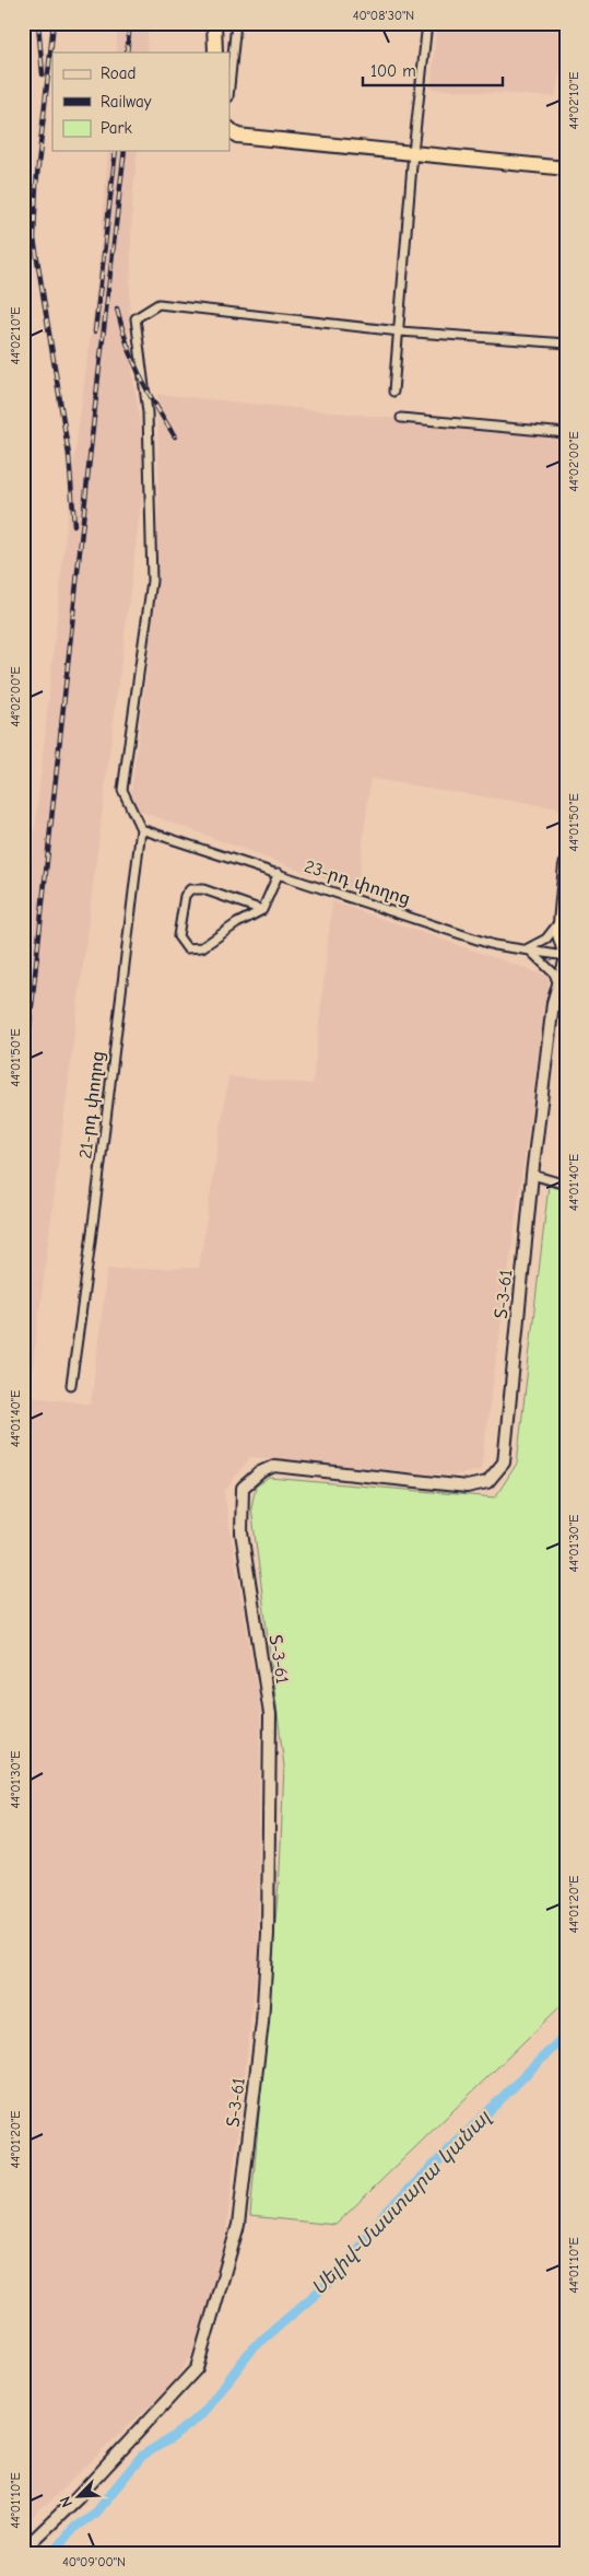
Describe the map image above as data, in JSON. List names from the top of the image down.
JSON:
{
  "streets": {
    "street": ["23-րդ փողոց", "21-րդ փողոց", "Տ-3-61"]
  },
  "crossings": [
    ["23-րդ փողոց", "21-րդ փողոց"],
    ["23-րդ փողոց", "Տ-3-61"]
  ],
  "water": ["Սելիվ֊Մաստարա կանալ"],
  "legend": ["Road", "Railway", "Park"],
  "scale_bar": "100 m",
  "north": "bottom left",
  "coordinates": [
    "40°08'30\"N",
    "44°02'10\"E",
    "44°02'00\"E",
    "44°01'50\"E",
    "44°01'40\"E",
    "44°01'30\"E",
    "44°01'20\"E",
    "44°01'10\"E",
    "40°09'00\"N"
  ]
}
